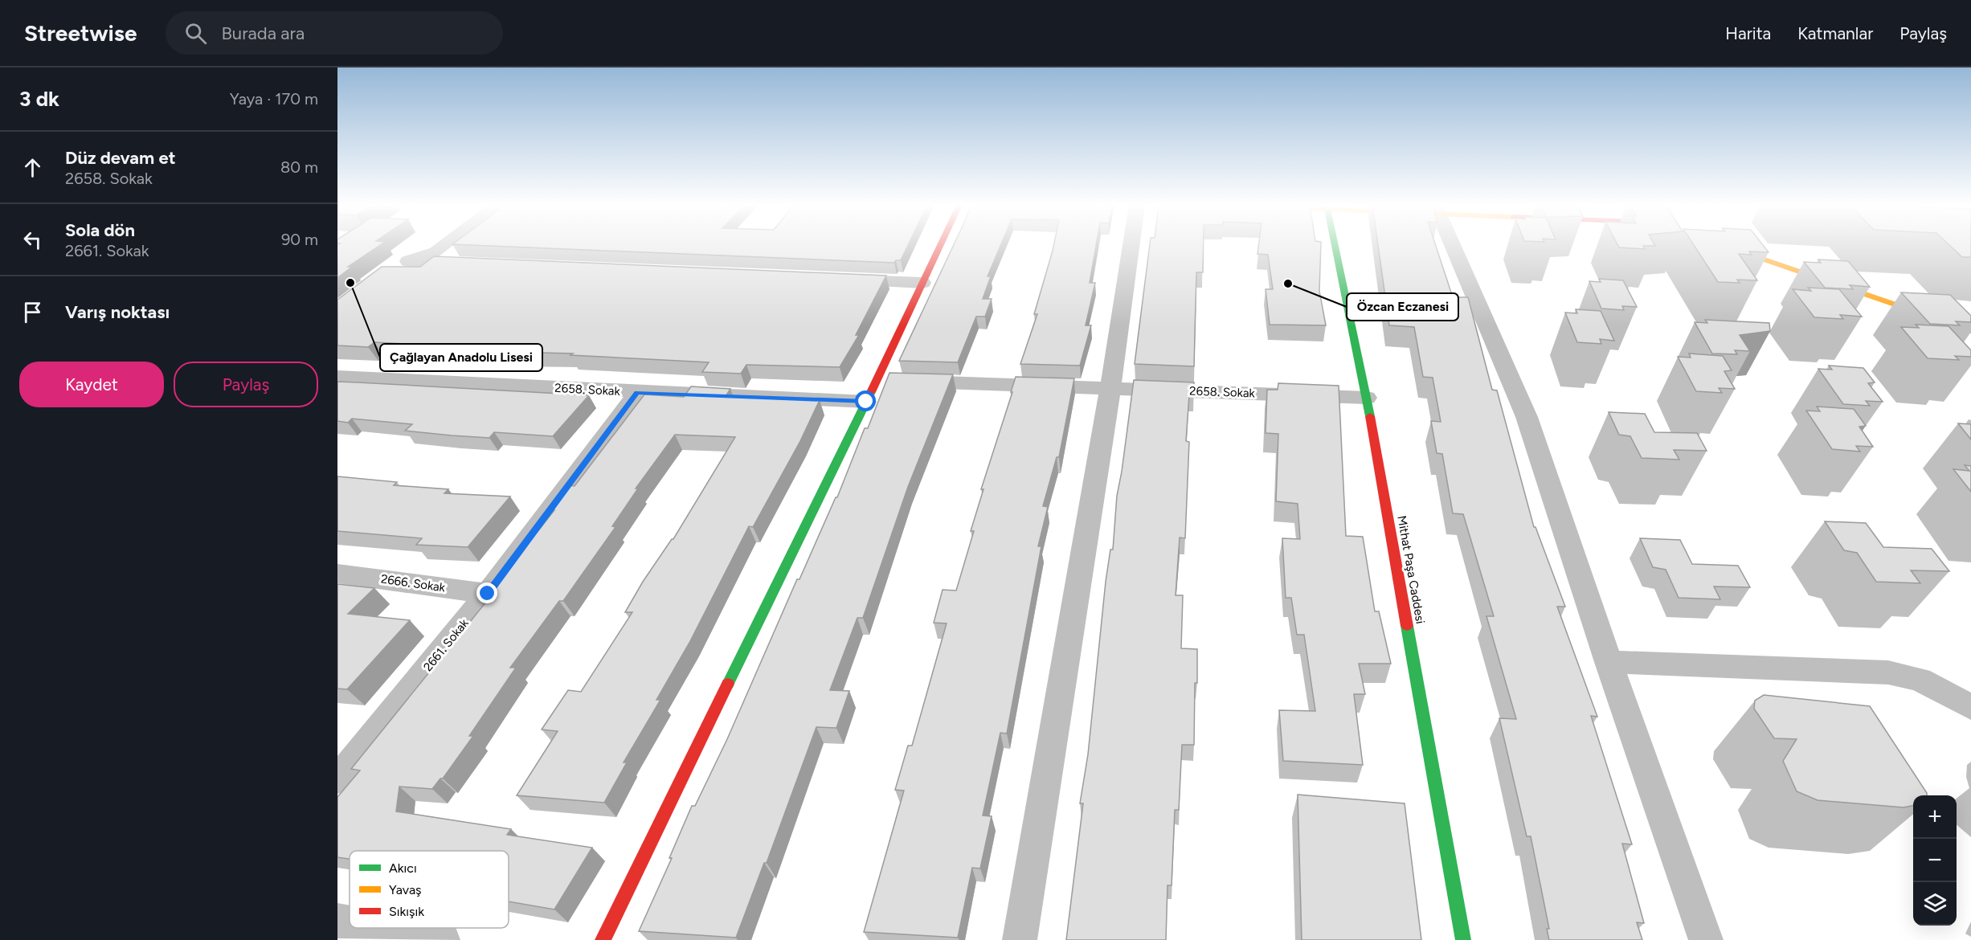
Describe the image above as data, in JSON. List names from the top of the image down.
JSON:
{
  "streets": {
    "street": [
      "2658. Sokak",
      "Mithat Paşa Caddesi",
      "2666. Sokak",
      "2661. Sokak"
    ]
  },
  "crossings": [
    ["2658. Sokak", "Mithat Paşa Caddesi"],
    ["2658. Sokak", "2661. Sokak"],
    ["2666. Sokak", "2661. Sokak"]
  ],
  "places": ["Çağlayan Anadolu Lisesi", "Özcan Eczanesi"],
  "legend": ["Akıcı", "Yavaş", "Sıkışık"],
  "page": {
    "header": "Streetwise",
    "search": "Burada ara",
    "nav": ["Harita", "Katmanlar", "Paylaş"],
    "heading": ["3 dk", "Yaya · 170 m"],
    "list": [
      ["Düz devam et", "2658. Sokak", "80 m"],
      ["Sola dön", "2661. Sokak", "90 m"],
      "Varış noktası"
    ],
    "buttons": ["Kaydet", "Paylaş"],
    "map_buttons": ["+", "−"]
  }
}
